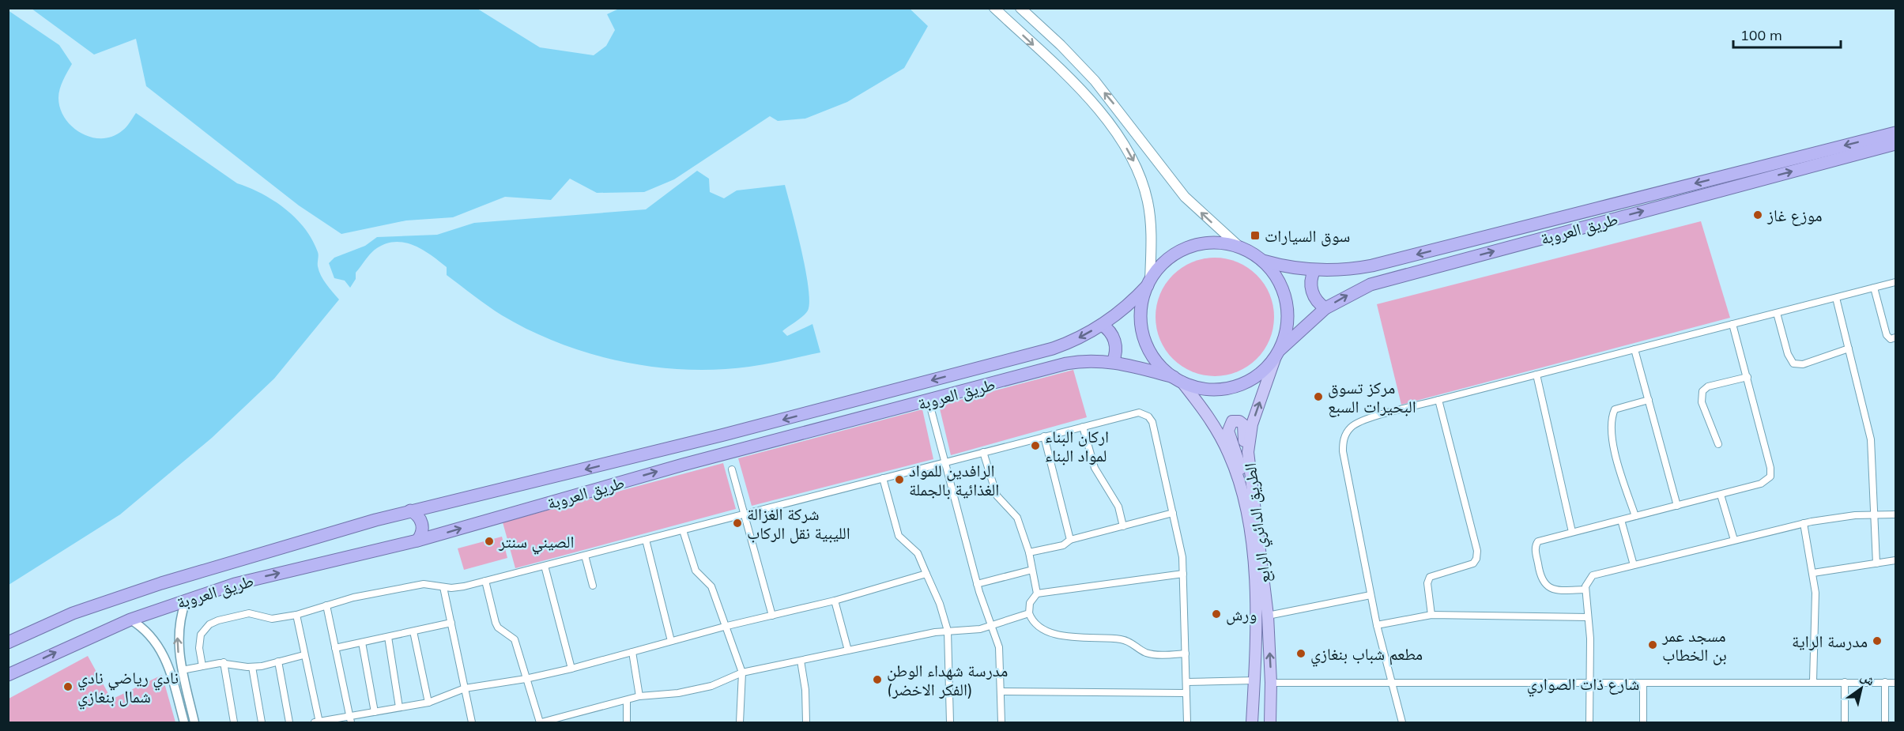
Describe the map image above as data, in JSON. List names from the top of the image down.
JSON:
{
  "streets": {
    "highway": ["طريق العروبة"],
    "main road": ["الطريق الدائري الرابع"],
    "street": ["شارع ذات الصواري"]
  },
  "crossings": [
    ["طريق العروبة", "الطريق الدائري الرابع"],
    ["الطريق الدائري الرابع", "شارع ذات الصواري"]
  ],
  "places": {
    "other": [
      "موزع غاز",
      "مركز تسوق البحيرات السبع",
      "اركان البناء لمواد البناء",
      "الرافدين للمواد الغذائية بالجملة",
      "شركة الغزالة الليبية نقل الركاب",
      "الصيني سنتر",
      "ورش",
      "مدرسة الراية",
      "مسجد عمر بن الخطاب",
      "مطعم شباب بنغازي",
      "مدرسة شهداء الوطن (الفكر الاخضر)",
      "نادي رياضي نادي شمال بنغازي"
    ],
    "transit": ["سوق السيارات"]
  },
  "scale_bar": "100 m",
  "north": "top right"
}
